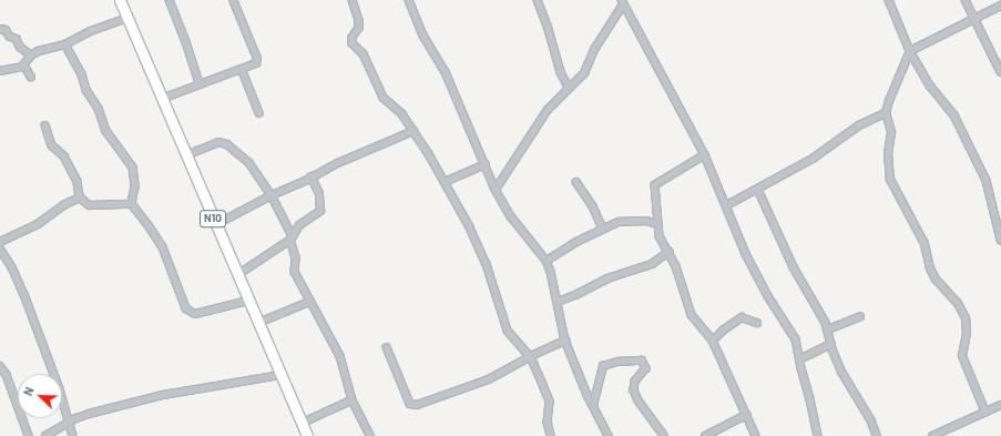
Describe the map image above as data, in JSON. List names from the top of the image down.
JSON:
{
  "streets": {
    "main road": ["N10"]
  },
  "north": "top left"
}
